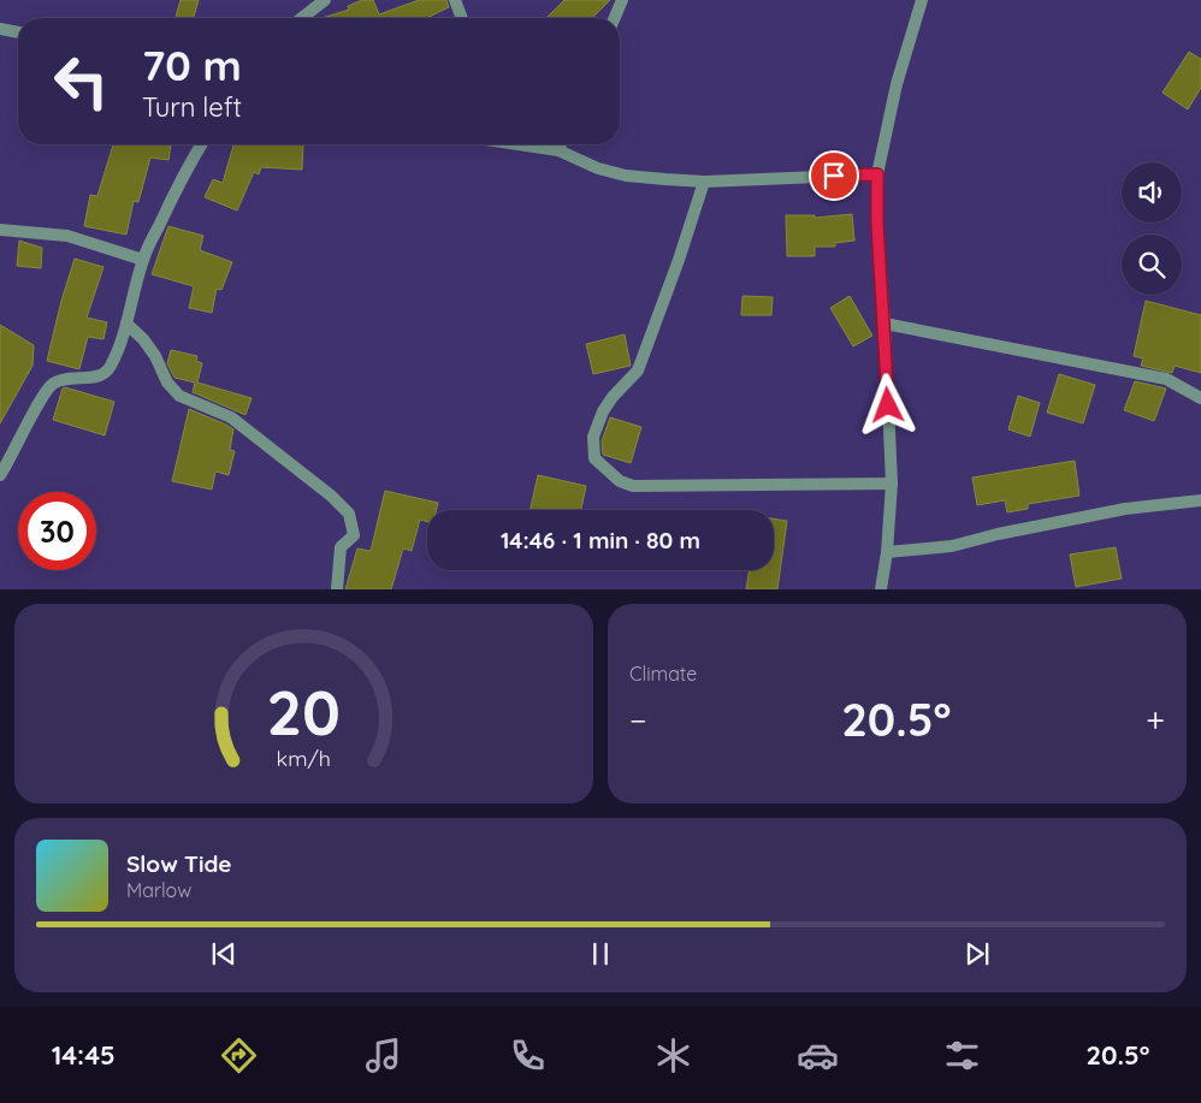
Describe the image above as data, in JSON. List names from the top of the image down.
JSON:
{
  "page": {
    "turn": ["70 m", "Turn left"],
    "limit": "30",
    "trip": "14:46 · 1 min · 80 m",
    "tile": "Climate",
    "heat": ["−", "20.5°", "+"],
    "song": ["Slow Tide", "Marlow"],
    "tabs": ["14:45", "20.5°"],
    "gauge": ["20", "km/h"]
  }
}
